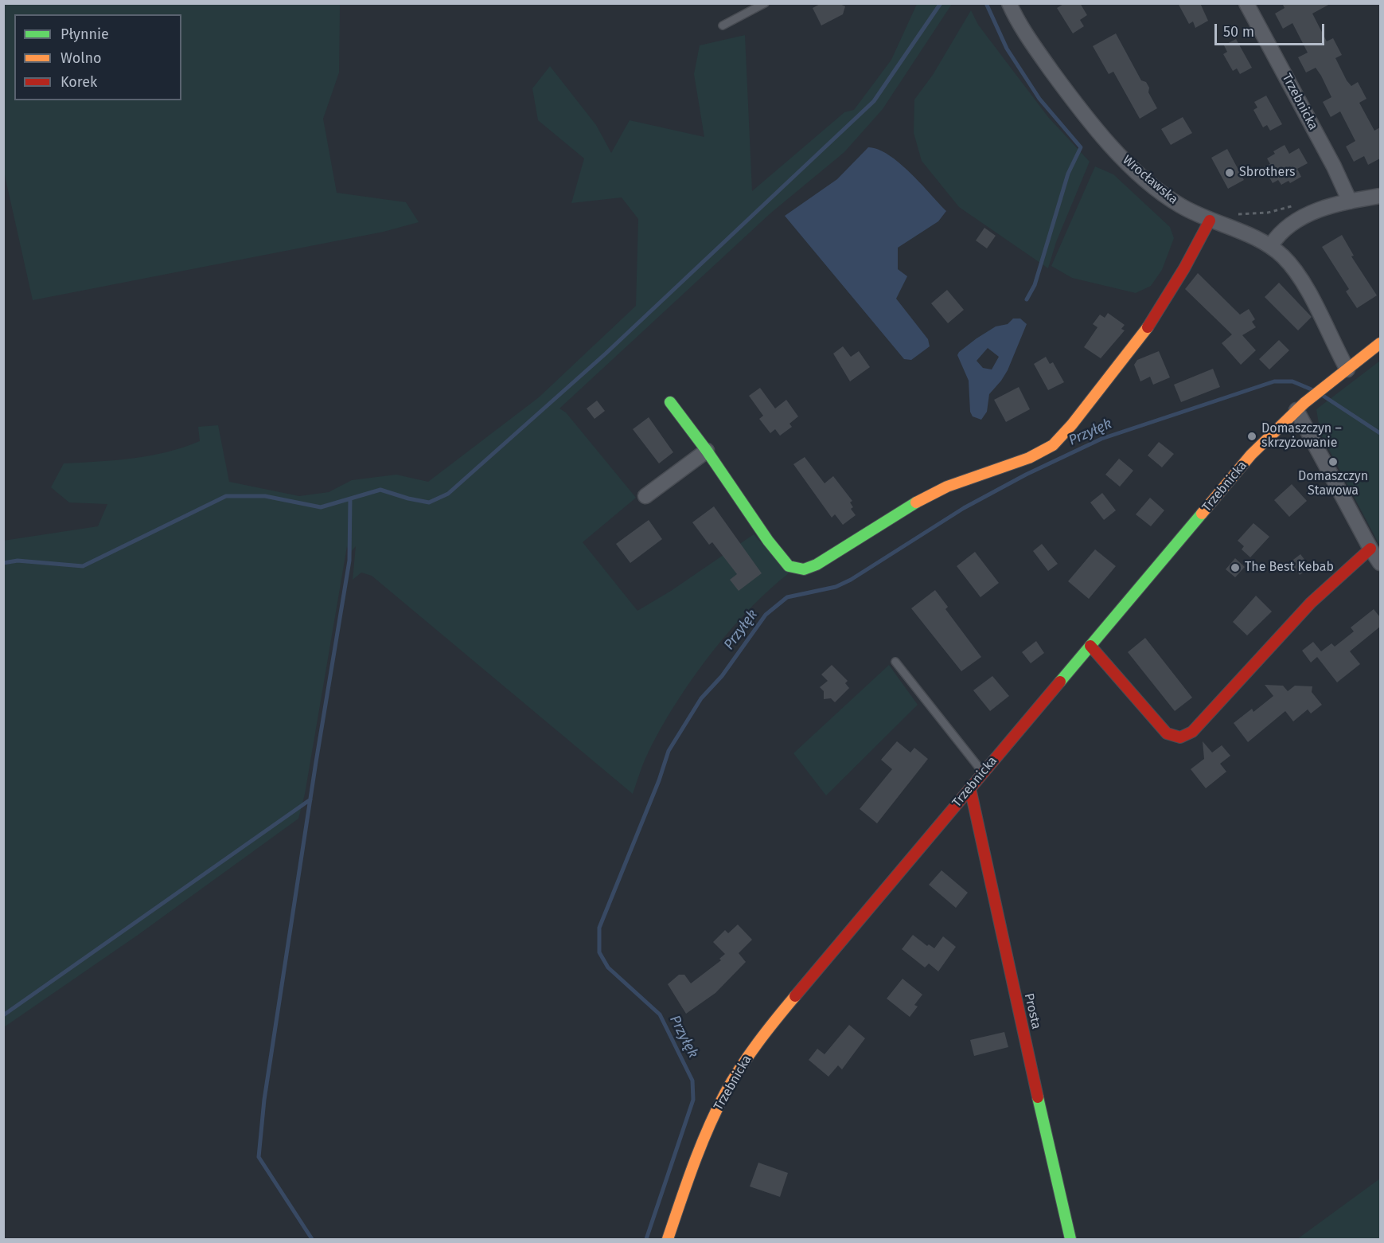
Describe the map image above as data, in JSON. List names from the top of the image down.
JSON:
{
  "streets": {
    "street": ["Trzebnicka", "Wrocławska", "Prosta"]
  },
  "crossings": [
    ["Trzebnicka", "Wrocławska"],
    ["Trzebnicka", "Prosta"]
  ],
  "water": ["Przyłęk"],
  "places": [
    "Sbrothers",
    "Domaszczyn – skrzyżowanie",
    "Domaszczyn Stawowa",
    "The Best Kebab"
  ],
  "legend": ["Płynnie", "Wolno", "Korek"],
  "scale_bar": "50 m"
}
